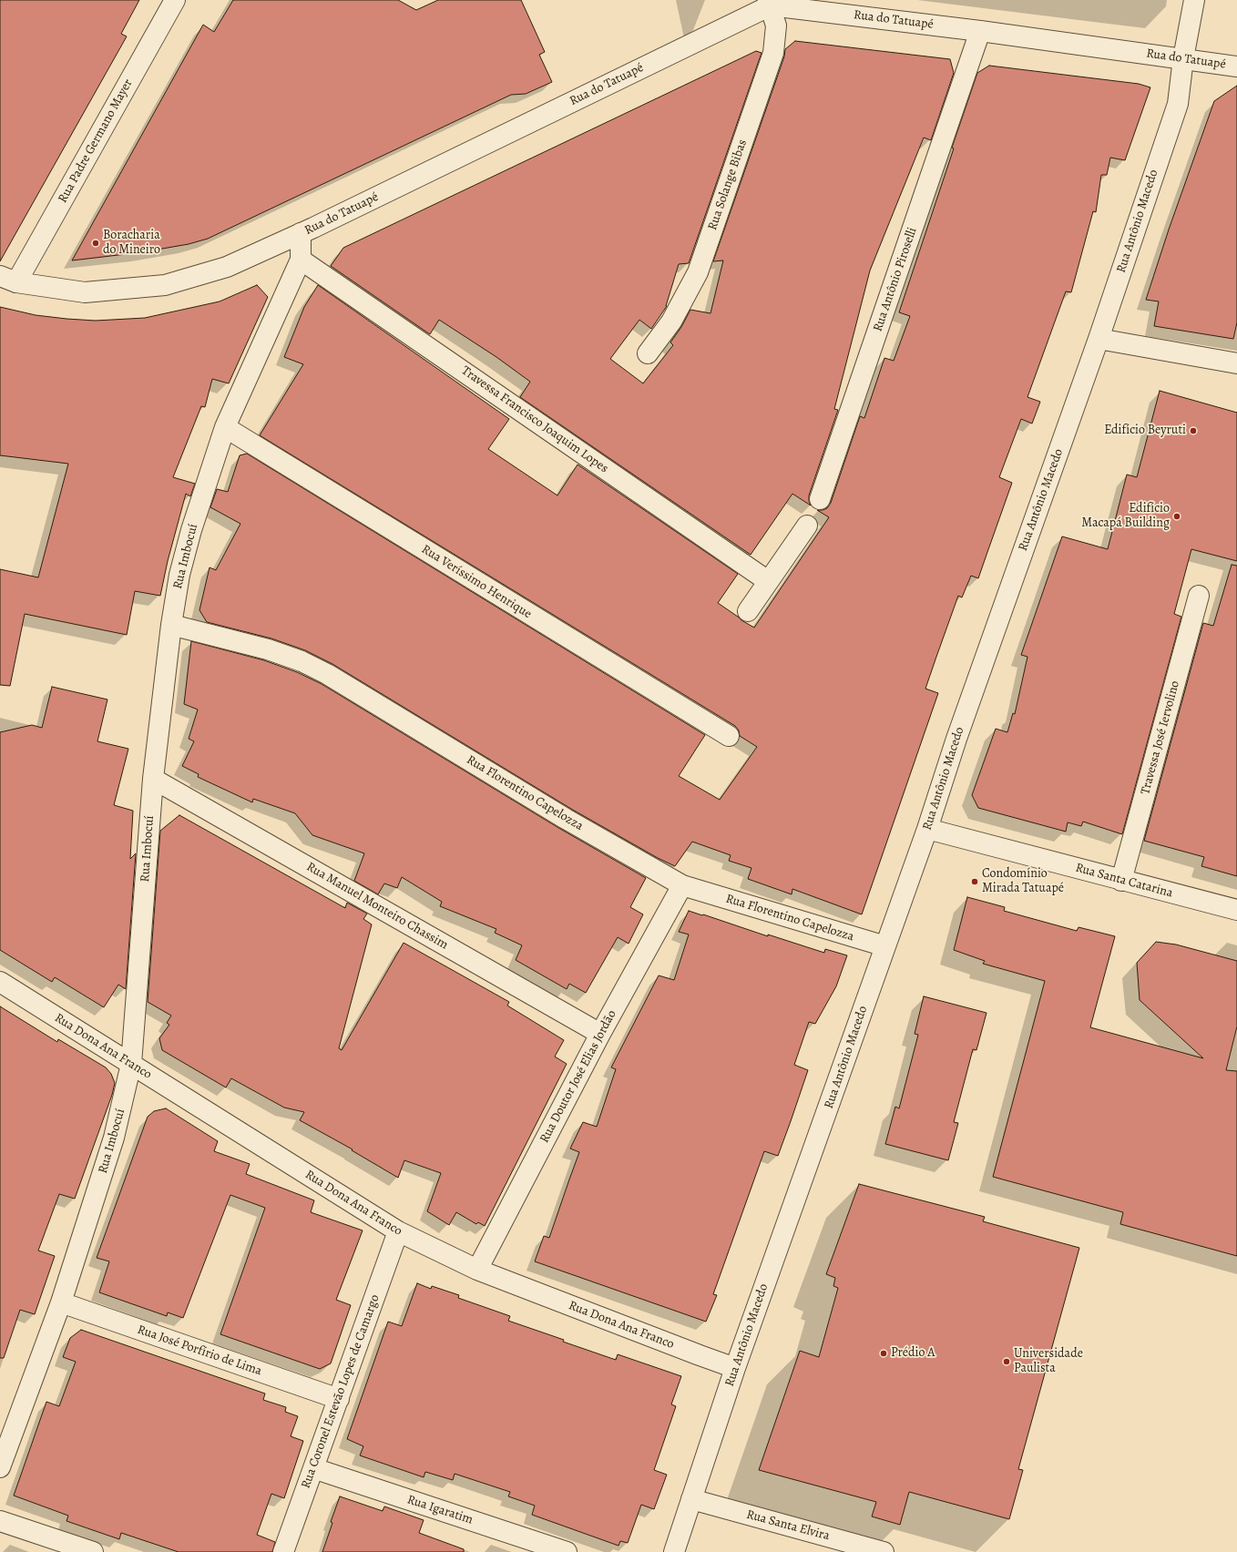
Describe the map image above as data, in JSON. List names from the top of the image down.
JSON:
{
  "streets": {
    "street": [
      "Rua do Tatuapé",
      "Rua Padre Germano Mayer",
      "Rua Solange Bibas",
      "Rua Antônio Macedo",
      "Rua Antônio Piroselli",
      "Travessa Francisco Joaquim Lopes",
      "Rua Imbocuí",
      "Rua Veríssimo Henrique",
      "Travessa José Iervolino",
      "Rua Florentino Capelozza",
      "Rua Santa Catarina",
      "Rua Manuel Monteiro Chassim",
      "Rua Dona Ana Franco",
      "Rua Doutor José Elias Jordão",
      "Rua José Porfírio de Lima",
      "Rua Coronel Estevão Lopes de Camargo",
      "Rua Igaratim",
      "Rua Santa Elvira"
    ]
  },
  "crossings": [
    ["Rua do Tatuapé", "Rua Padre Germano Mayer"],
    ["Rua do Tatuapé", "Rua Solange Bibas"],
    ["Rua do Tatuapé", "Rua Antônio Macedo"],
    ["Rua do Tatuapé", "Rua Antônio Piroselli"],
    ["Rua do Tatuapé", "Rua Imbocuí"],
    ["Rua Antônio Macedo", "Rua Florentino Capelozza"],
    ["Rua Antônio Macedo", "Rua Santa Catarina"],
    ["Rua Antônio Macedo", "Rua Dona Ana Franco"],
    ["Rua Antônio Macedo", "Rua Santa Elvira"],
    ["Travessa Francisco Joaquim Lopes", "Rua Imbocuí"],
    ["Rua Imbocuí", "Rua Veríssimo Henrique"],
    ["Rua Imbocuí", "Rua Florentino Capelozza"],
    ["Rua Imbocuí", "Rua Manuel Monteiro Chassim"],
    ["Rua Imbocuí", "Rua Dona Ana Franco"],
    ["Rua Imbocuí", "Rua José Porfírio de Lima"],
    ["Travessa José Iervolino", "Rua Santa Catarina"],
    ["Rua Florentino Capelozza", "Rua Doutor José Elias Jordão"],
    ["Rua Manuel Monteiro Chassim", "Rua Doutor José Elias Jordão"],
    ["Rua Dona Ana Franco", "Rua Doutor José Elias Jordão"],
    ["Rua Dona Ana Franco", "Rua Coronel Estevão Lopes de Camargo"],
    ["Rua José Porfírio de Lima", "Rua Coronel Estevão Lopes de Camargo"],
    ["Rua Coronel Estevão Lopes de Camargo", "Rua Igaratim"]
  ],
  "places": [
    "Boracharia do Mineiro",
    "Edifício Beyruti",
    "Edifício Macapá Building",
    "Condomínio Mirada Tatuapé",
    "Prédio A",
    "Universidade Paulista"
  ]
}
